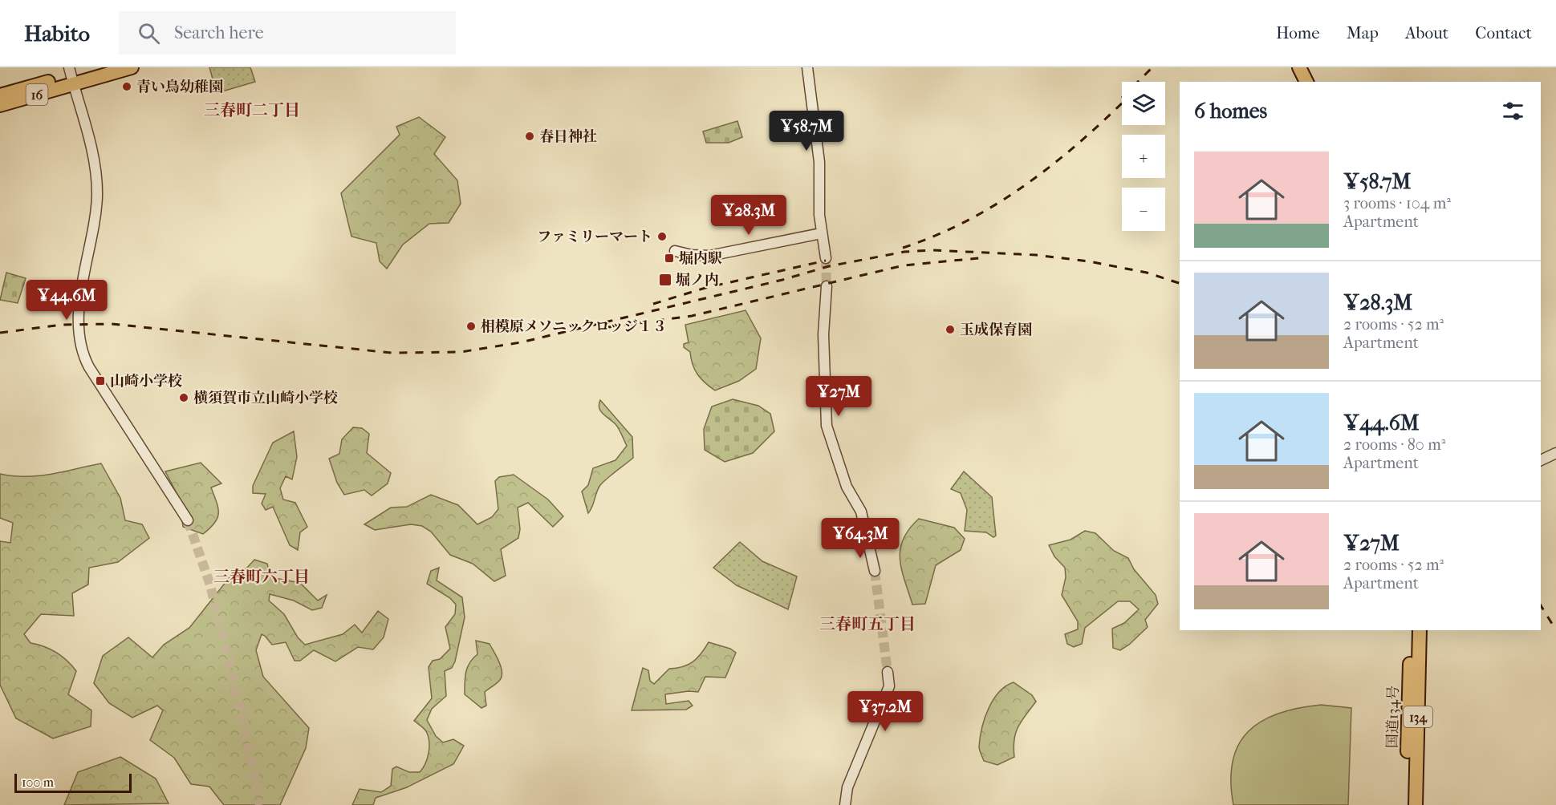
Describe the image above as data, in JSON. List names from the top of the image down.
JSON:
{
  "streets": {
    "highway": ["16", "国道134号", "134"]
  },
  "districts": ["三春町二丁目", "三春町六丁目", "三春町五丁目"],
  "places": {
    "other": [
      "青い鳥幼稚園",
      "春日神社",
      "ファミリーマート",
      "相模原メソニックロッジ１３",
      "玉成保育園",
      "横須賀市立山崎小学校"
    ],
    "transit": ["堀内駅", "堀ノ内", "山崎小学校"]
  },
  "scale_bar": "100 m",
  "page": {
    "header": "Habito",
    "search": "Search here",
    "nav": [
      "Home",
      "Map",
      "About",
      "Contact"
    ],
    "map_buttons": ["+", "−"],
    "heading": "6 homes",
    "price": [
      "¥58.7M",
      "¥28.3M",
      "¥44.6M",
      "¥27M",
      "¥64.3M",
      "¥37.2M"
    ],
    "list": [
      {
        "name": "¥58.7M",
        "note": "3 rooms · 104 m² · Apartment"
      },
      {
        "name": "¥28.3M",
        "note": "2 rooms · 52 m² · Apartment"
      },
      {
        "name": "¥44.6M",
        "note": "2 rooms · 80 m² · Apartment"
      },
      {
        "name": "¥27M",
        "note": "2 rooms · 52 m² · Apartment"
      }
    ],
    "scale": "100 m"
  }
}
